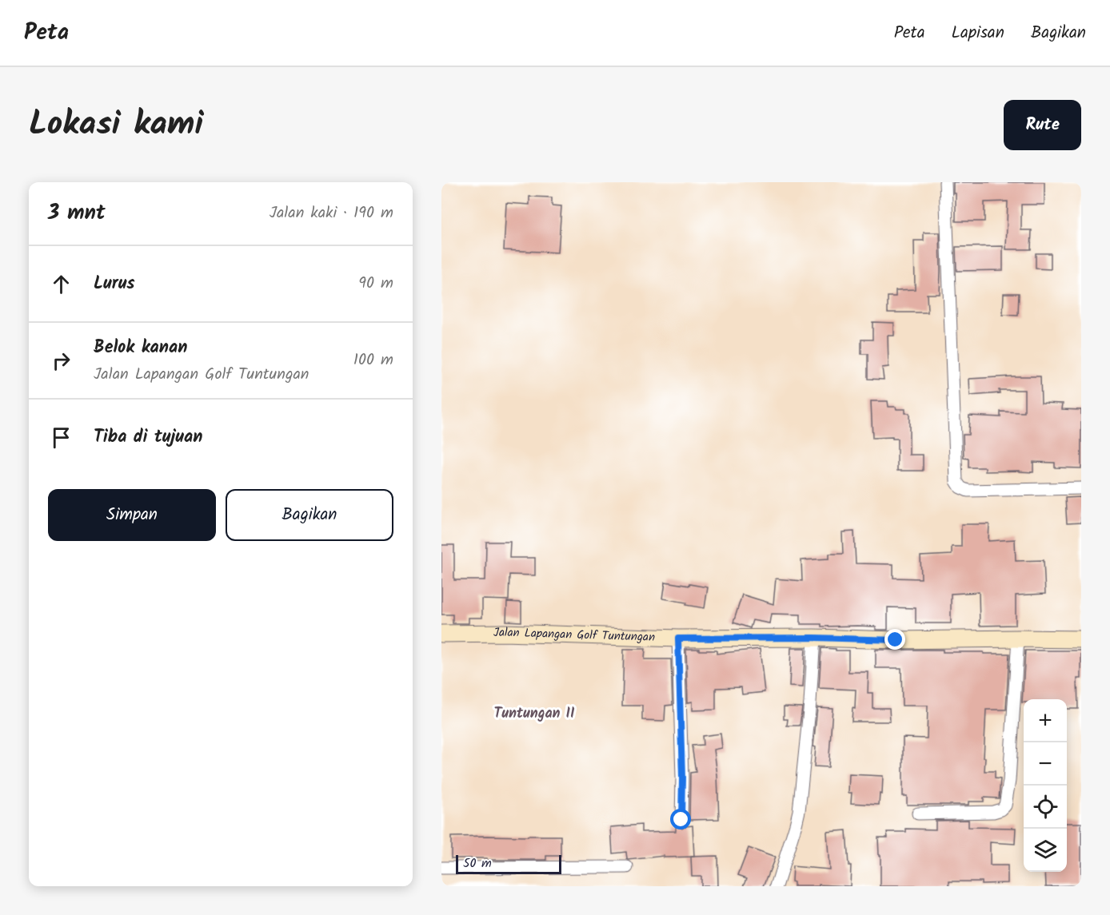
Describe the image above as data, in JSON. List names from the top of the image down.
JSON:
{
  "streets": {
    "street": ["Jalan Lapangan Golf Tuntungan"]
  },
  "districts": ["Tuntungan II"],
  "scale_bar": "50 m",
  "page": {
    "header": "Peta",
    "nav": ["Peta", "Lapisan", "Bagikan"],
    "title": "Lokasi kami",
    "buttons": [
      "Rute",
      ["Simpan", "Bagikan"]
    ],
    "heading": ["3 mnt", "Jalan kaki · 190 m"],
    "list": [
      ["Lurus", "90 m"],
      ["Belok kanan", "Jalan Lapangan Golf Tuntungan", "100 m"],
      "Tiba di tujuan"
    ],
    "map_buttons": ["+", "−"],
    "scale": "50 m"
  }
}
